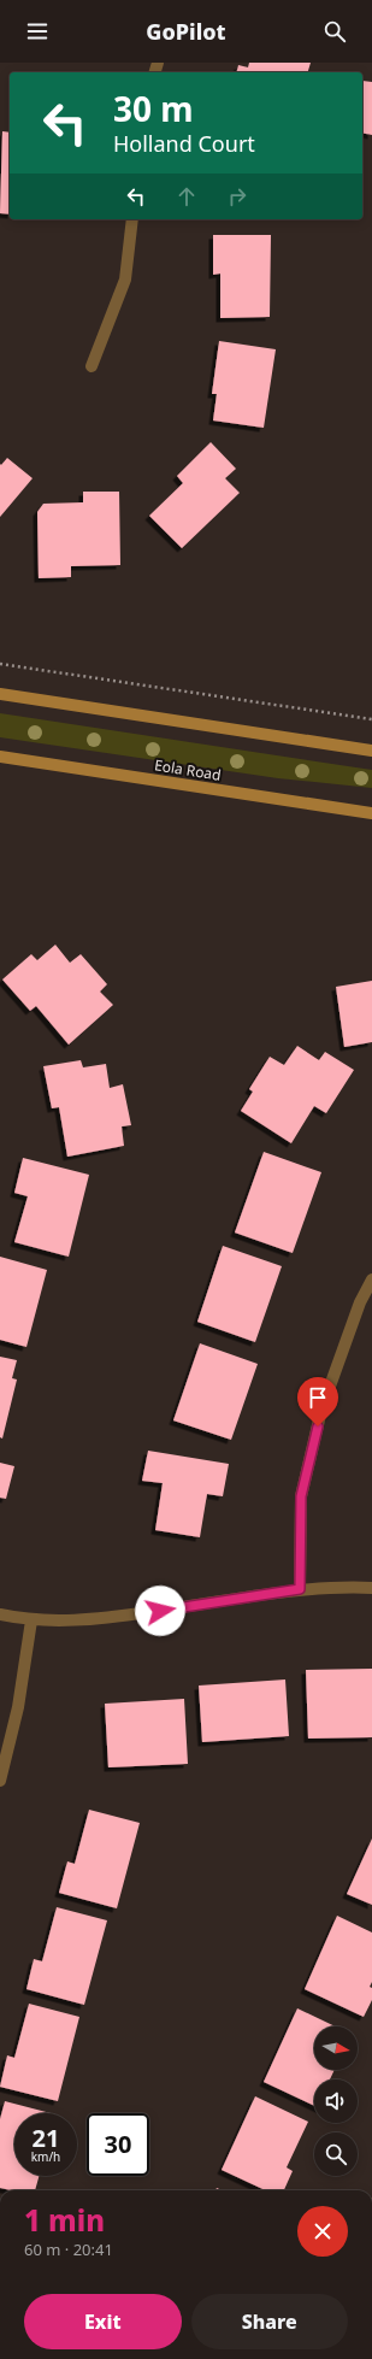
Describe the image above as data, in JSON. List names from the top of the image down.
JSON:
{
  "streets": {
    "street": ["Eola Road"]
  },
  "north": "right",
  "page": {
    "header": "GoPilot",
    "turn": ["30 m", "Holland Court"],
    "speed": "21 km/h",
    "limit": "30",
    "heading": ["1 min", "60 m · 20:41"],
    "buttons": ["Exit", "Share"]
  }
}
